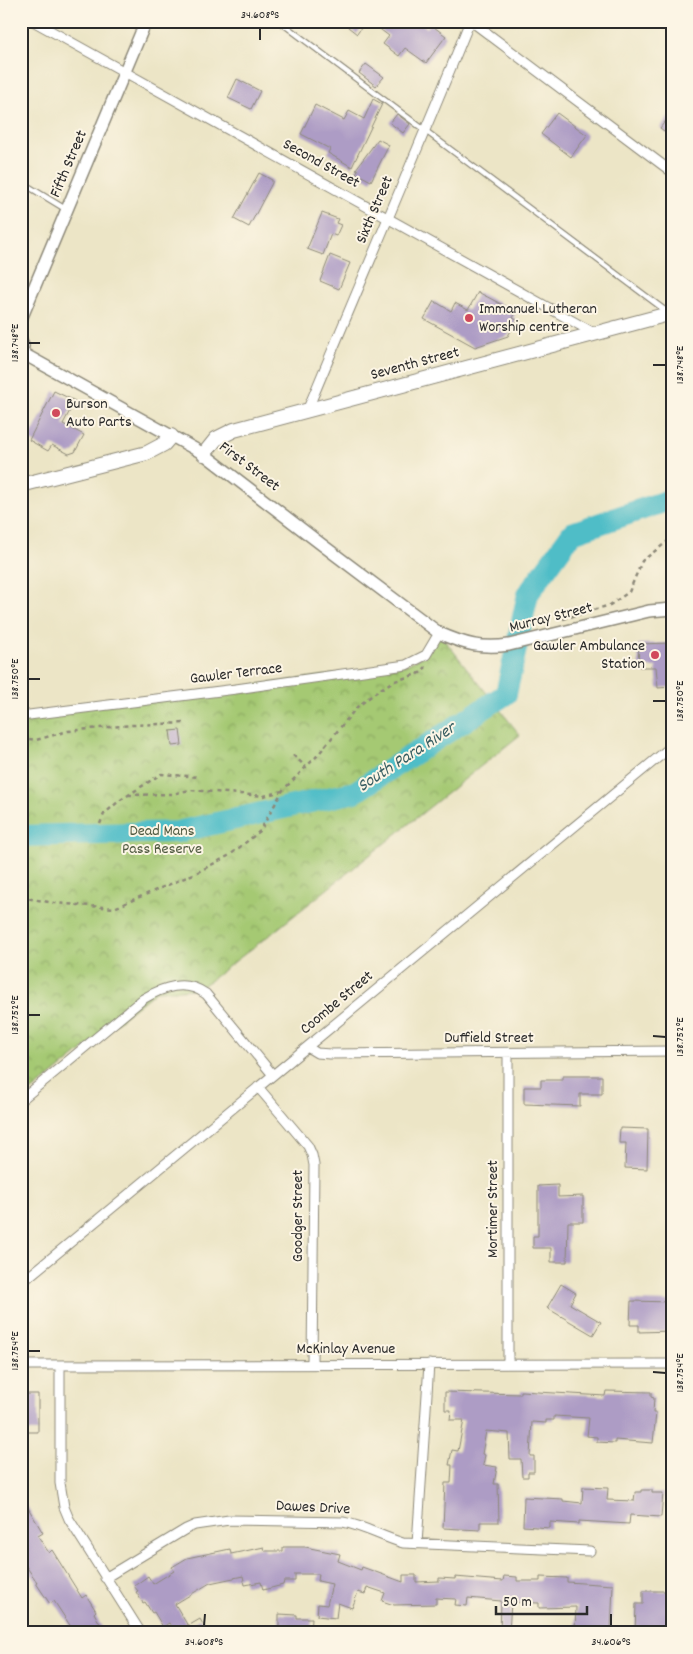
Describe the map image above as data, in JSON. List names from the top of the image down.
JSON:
{
  "streets": {
    "main road": ["Seventh Street"],
    "street": [
      "Fifth Street",
      "Second Street",
      "Sixth Street",
      "First Street",
      "Murray Street",
      "Gawler Terrace",
      "Coombe Street",
      "Duffield Street",
      "Mortimer Street",
      "Goodger Street",
      "McKinlay Avenue",
      "Dawes Drive"
    ]
  },
  "crossings": [
    ["Fifth Street", "Second Street"],
    ["Second Street", "Sixth Street"],
    ["Second Street", "Seventh Street"],
    ["Sixth Street", "Seventh Street"],
    ["Seventh Street", "First Street"],
    ["First Street", "Murray Street"],
    ["First Street", "Gawler Terrace"],
    ["Murray Street", "Gawler Terrace"],
    ["Coombe Street", "Duffield Street"],
    ["Coombe Street", "Goodger Street"],
    ["Duffield Street", "Mortimer Street"],
    ["Mortimer Street", "McKinlay Avenue"],
    ["Goodger Street", "McKinlay Avenue"]
  ],
  "water": ["South Para River"],
  "parks": ["Dead Mans Pass Reserve"],
  "places": ["Immanuel Lutheran Worship centre", "Burson Auto Parts", "Gawler Ambulance Station"],
  "scale_bar": "50 m",
  "coordinates": [
    "34.608°S",
    "138.748°E",
    "138.750°E",
    "138.752°E",
    "138.754°E",
    "34.606°S"
  ]
}
